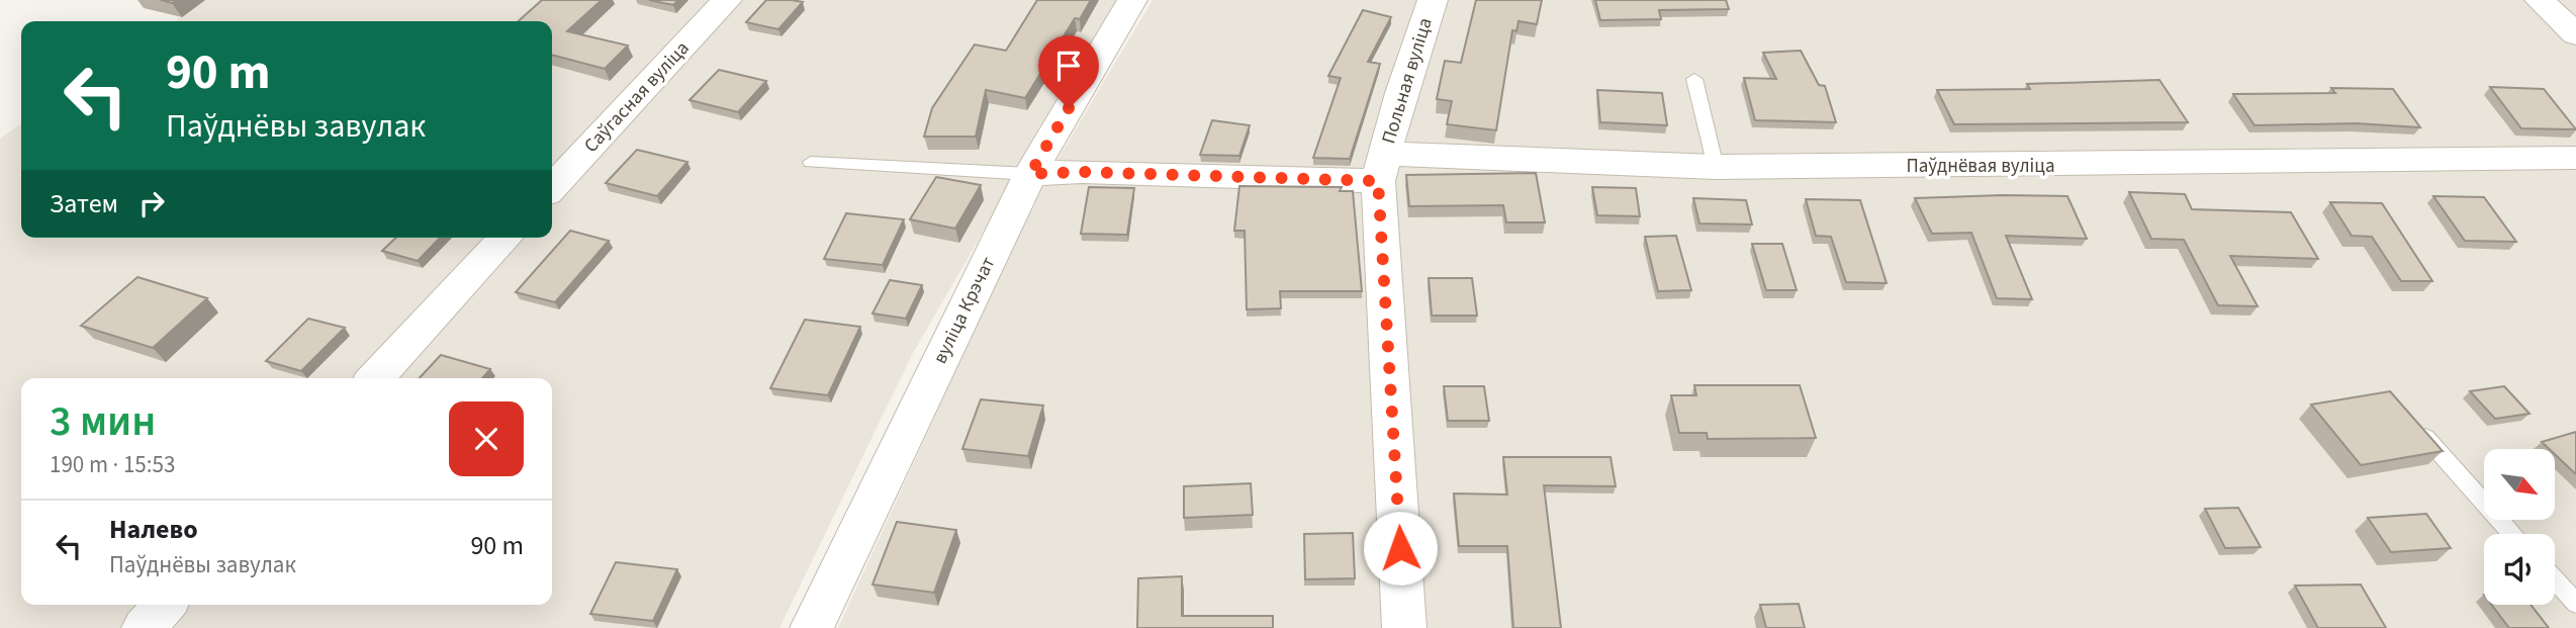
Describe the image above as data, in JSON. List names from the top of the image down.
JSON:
{
  "streets": {
    "street": [
      "Польная вуліца",
      "Саўгасная вуліца",
      "Паўднёвая вуліца",
      "вуліца Крэчат"
    ]
  },
  "crossings": [
    ["Польная вуліца", "Паўднёвая вуліца"],
    ["Паўднёвая вуліца", "вуліца Крэчат"]
  ],
  "north": "bottom right",
  "page": {
    "turn": ["90 m", "Паўднёвы завулак"],
    "then": "Затем",
    "heading": ["3 мин", "190 m · 15:53"],
    "list": [
      {
        "name": "Налево",
        "note": "Паўднёвы завулак",
        "value": "90 m"
      }
    ]
  }
}
